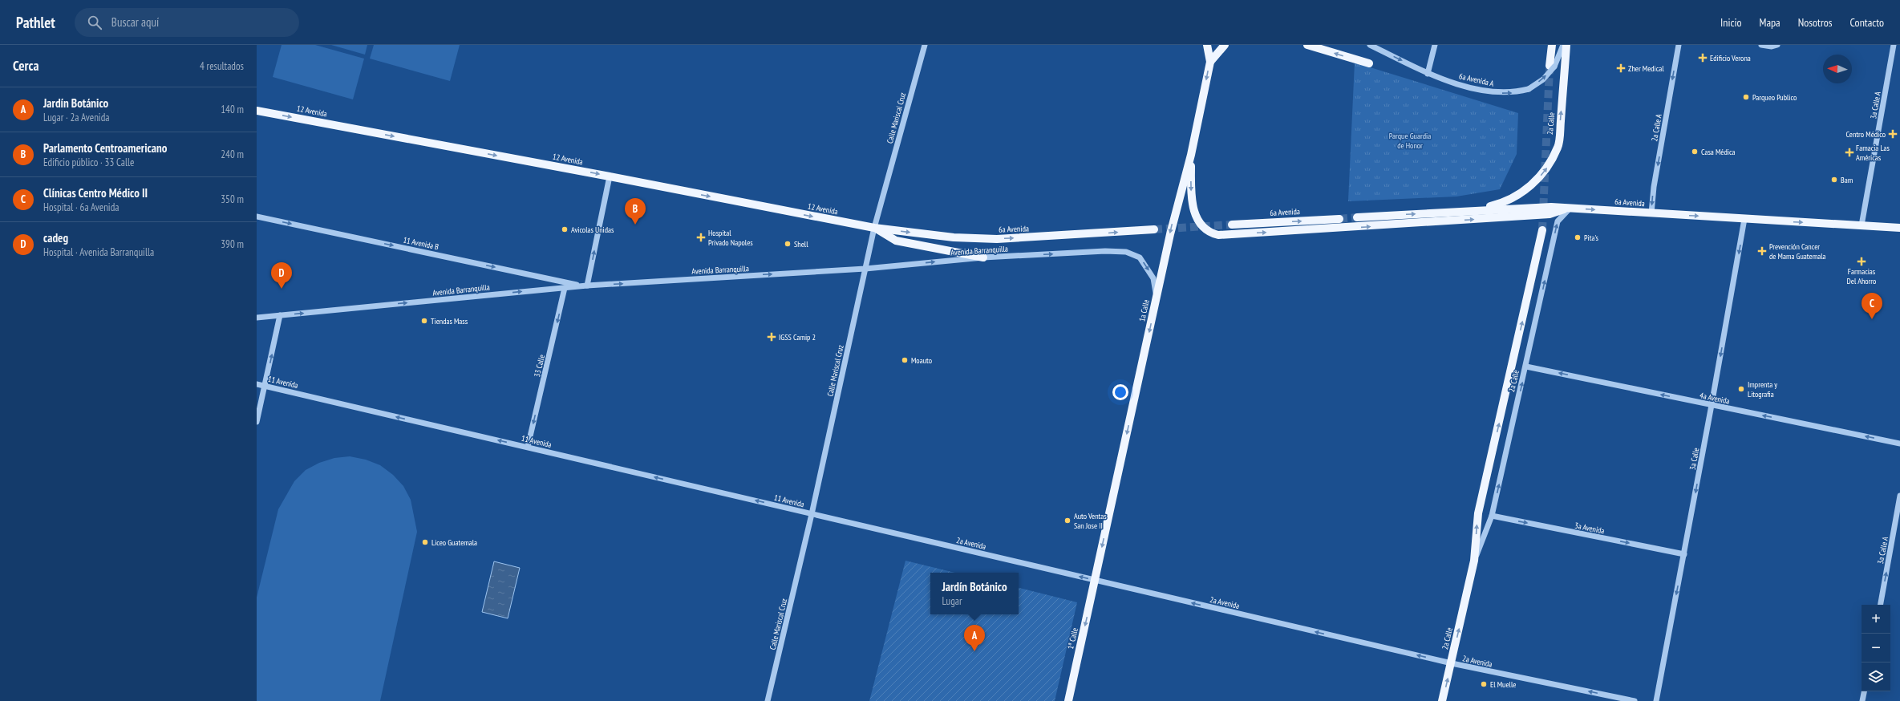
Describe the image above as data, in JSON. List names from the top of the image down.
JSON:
{
  "streets": {
    "main road": [
      "12 Avenida",
      "2a Calle",
      "6a Avenida",
      "1a Calle",
      "1ª Calle"
    ],
    "street": [
      "6a Avenida A",
      "3a Calle A",
      "Calle Mariscal Cruz",
      "2a Calle A",
      "11 Avenida B",
      "Avenida Barranquilla",
      "33 Calle",
      "11 Avenida",
      "4a Avenida",
      "3a Calle",
      "3a Avenida",
      "2a Avenida"
    ]
  },
  "crossings": [
    ["3a Calle A", "6a Avenida"],
    ["12 Avenida", "Calle Mariscal Cruz"],
    ["12 Avenida", "6a Avenida"],
    ["Calle Mariscal Cruz", "6a Avenida"],
    ["Calle Mariscal Cruz", "Avenida Barranquilla"],
    ["Calle Mariscal Cruz", "11 Avenida"],
    ["Calle Mariscal Cruz", "2a Avenida"],
    ["2a Calle", "6a Avenida"],
    ["2a Calle", "4a Avenida"],
    ["2a Calle", "3a Avenida"],
    ["2a Calle", "2a Avenida"],
    ["2a Calle A", "6a Avenida"],
    ["6a Avenida", "3a Calle"],
    ["11 Avenida B", "Avenida Barranquilla"],
    ["Avenida Barranquilla", "1a Calle"],
    ["Avenida Barranquilla", "33 Calle"],
    ["1a Calle", "2a Avenida"],
    ["1a Calle", "1ª Calle"],
    ["33 Calle", "11 Avenida"],
    ["11 Avenida", "2a Avenida"],
    ["4a Avenida", "3a Calle"],
    ["3a Calle", "3a Avenida"],
    ["2a Avenida", "1ª Calle"]
  ],
  "one_way": [
    "6a Avenida A",
    "3a Calle A",
    "12 Avenida",
    "2a Calle",
    "2a Calle A",
    "6a Avenida",
    "11 Avenida B",
    "Avenida Barranquilla",
    "1a Calle",
    "33 Calle",
    "11 Avenida",
    "4a Avenida",
    "3a Calle",
    "3a Avenida",
    "2a Avenida",
    "1ª Calle"
  ],
  "parks": ["Parque Guardia de Honor"],
  "places": {
    "health": [
      "Edificio Verona",
      "Zher Medical",
      "Centro Médico",
      "Famacia Las Américas",
      "Hospital Privado Napoles",
      "Prevención Cancer de Mama Guatemala",
      "Farmacias Del Ahorro",
      "IGSS Camip 2"
    ],
    "other": [
      "Parqueo Publico",
      "Casa Médica",
      "Bam",
      "Avicolas Unidas",
      "Pita's",
      "Shell",
      "Tiendas Mass",
      "Moauto",
      "Imprenta y Litografia",
      "Auto Ventas San Jose II",
      "Liceo Guatemala",
      "El Muelle"
    ]
  },
  "north": "left",
  "page": {
    "header": "Pathlet",
    "search": "Buscar aquí",
    "nav": [
      "Inicio",
      "Mapa",
      "Nosotros",
      "Contacto"
    ],
    "heading": ["Cerca", "4 resultados"],
    "list": [
      {
        "mark": "A",
        "name": "Jardín Botánico",
        "note": "Lugar · 2a Avenida",
        "value": "140 m"
      },
      {
        "mark": "B",
        "name": "Parlamento Centroamericano",
        "note": "Edificio público · 33 Calle",
        "value": "240 m"
      },
      {
        "mark": "C",
        "name": "Clínicas Centro Médico II",
        "note": "Hospital · 6a Avenida",
        "value": "350 m"
      },
      {
        "mark": "D",
        "name": "cadeg",
        "note": "Hospital · Avenida Barranquilla",
        "value": "390 m"
      }
    ],
    "pins": [
      "B",
      "D",
      "C",
      "A"
    ],
    "popup": ["Jardín Botánico", "Lugar"],
    "map_buttons": ["+", "−"]
  }
}
